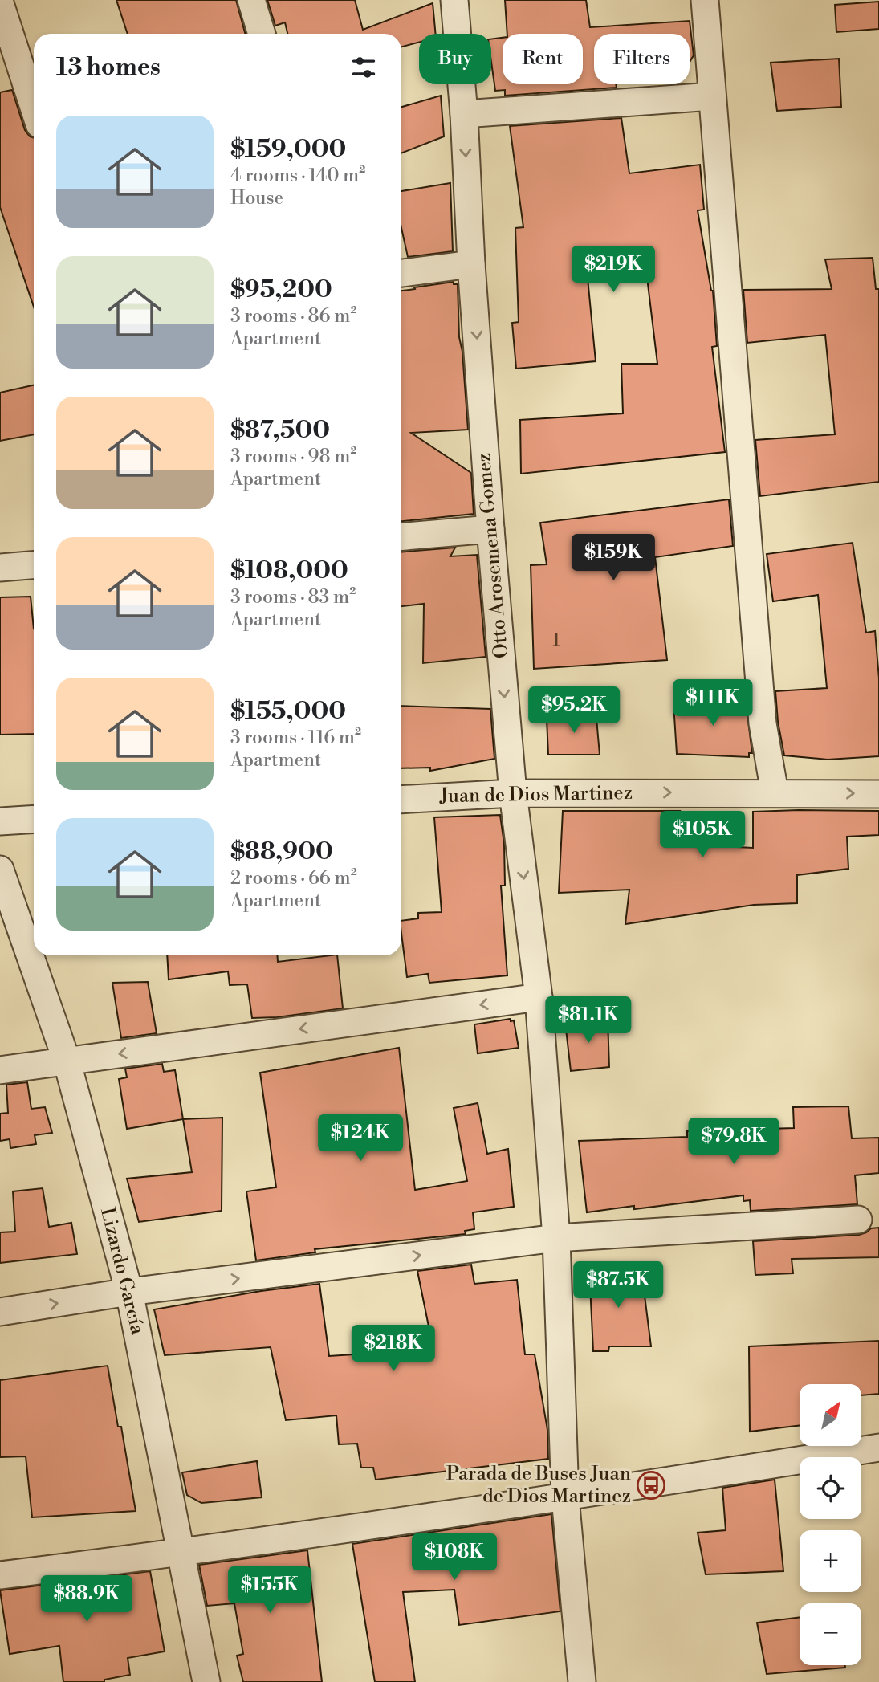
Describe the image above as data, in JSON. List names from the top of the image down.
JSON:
{
  "streets": {
    "street": ["Otto Arosemena Gomez", "Juan de Dios Martinez", "Lizardo García"]
  },
  "crossings": [
    ["Otto Arosemena Gomez", "Juan de Dios Martinez"]
  ],
  "one_way": ["Otto Arosemena Gomez", "Juan de Dios Martinez"],
  "places": {
    "bus stop": ["Parada de Buses Juan de Dios Martinez"]
  },
  "house_numbers": ["1"],
  "north": "top right",
  "page": {
    "chip": ["Buy", "Rent", "Filters"],
    "heading": "13 homes",
    "list": [
      {
        "name": "$159,000",
        "note": "4 rooms · 140 m² · House"
      },
      {
        "name": "$95,200",
        "note": "3 rooms · 86 m² · Apartment"
      },
      {
        "name": "$87,500",
        "note": "3 rooms · 98 m² · Apartment"
      },
      {
        "name": "$108,000",
        "note": "3 rooms · 83 m² · Apartment"
      },
      {
        "name": "$155,000",
        "note": "3 rooms · 116 m² · Apartment"
      },
      {
        "name": "$88,900",
        "note": "2 rooms · 66 m² · Apartment"
      }
    ],
    "price": [
      "$219K",
      "$159K",
      "$111K",
      "$95.2K",
      "$105K",
      "$81.1K",
      "$124K",
      "$79.8K",
      "$87.5K",
      "$218K",
      "$108K",
      "$155K",
      "$88.9K"
    ],
    "map_buttons": ["+", "−"]
  }
}
